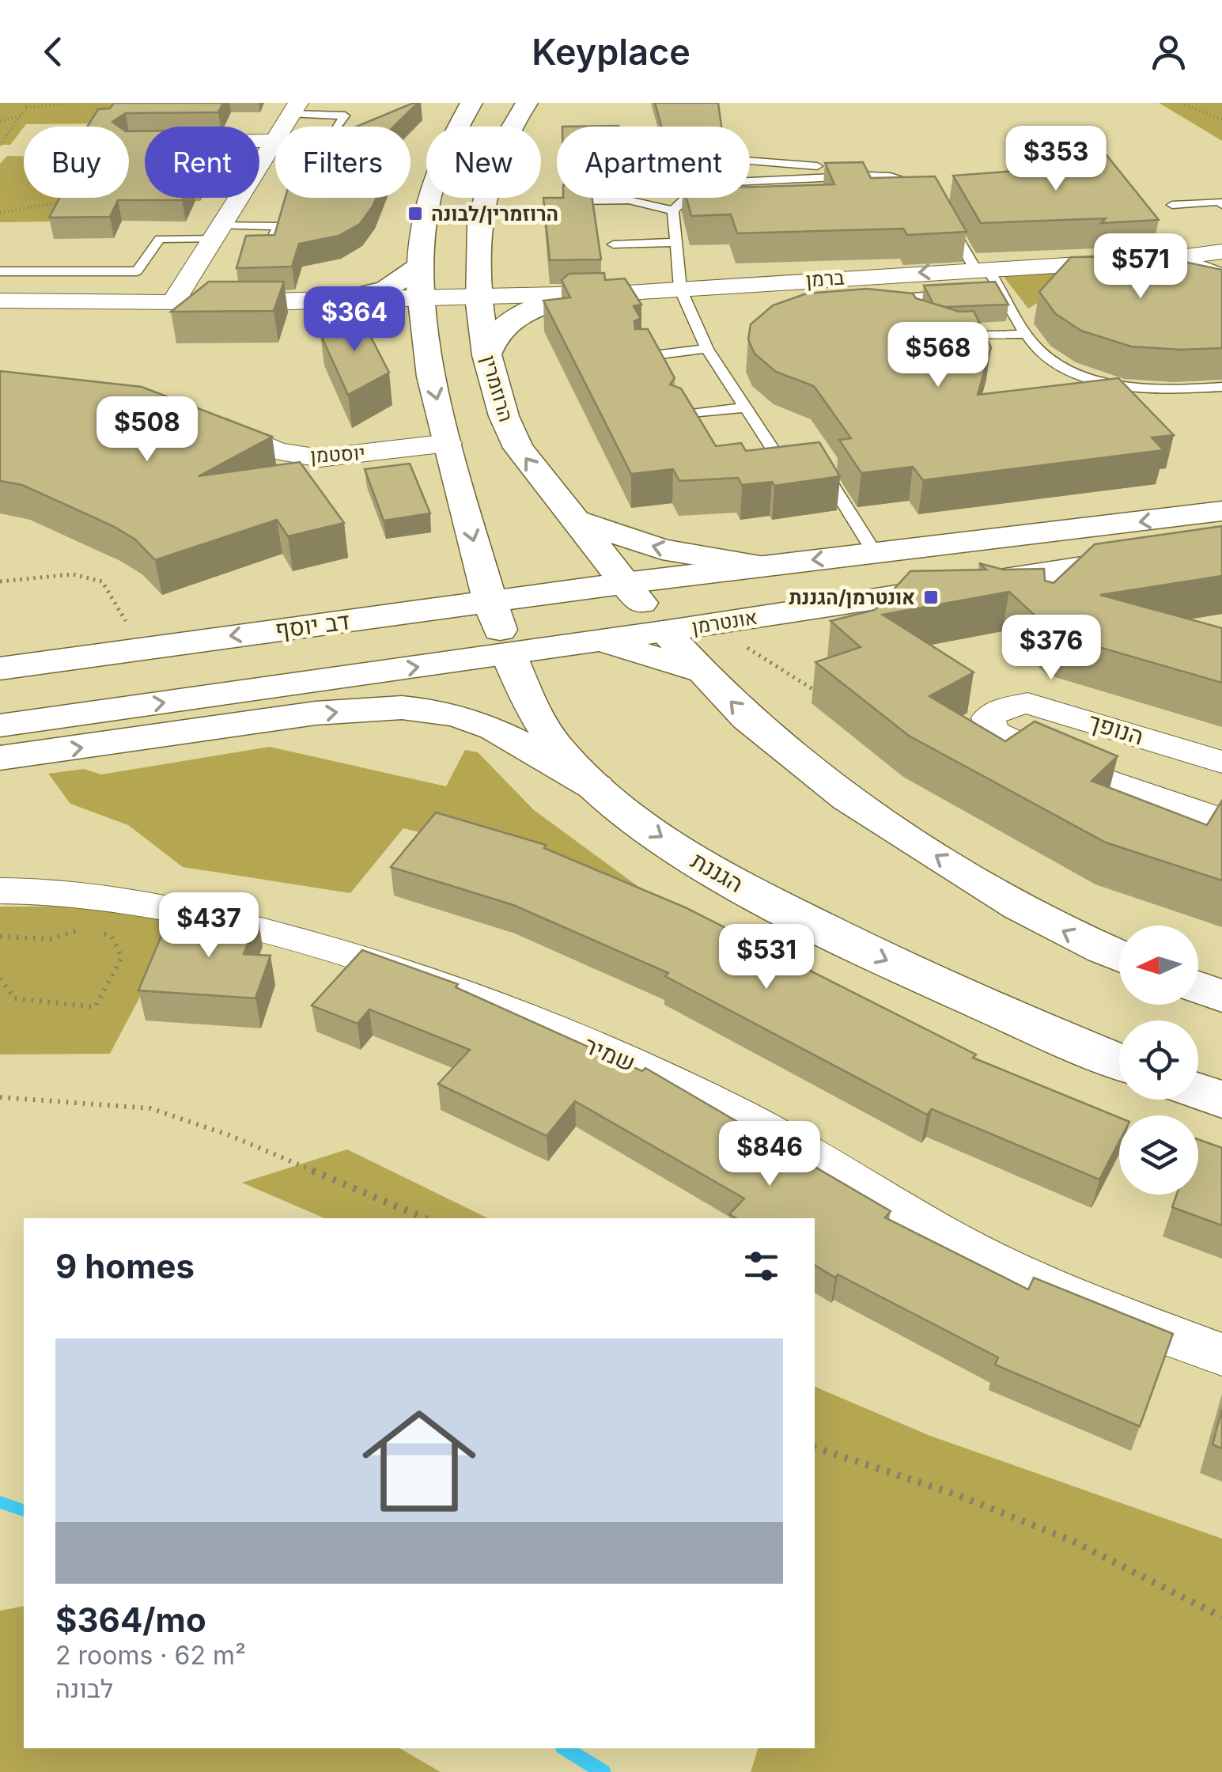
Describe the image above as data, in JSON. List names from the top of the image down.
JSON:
{
  "streets": {
    "main road": [
      "הרוזמרין",
      "אונטרמן",
      "דב יוסף",
      "הגננת"
    ],
    "street": [
      "ברמן",
      "יוסטמן",
      "הנופך",
      "שמיר"
    ]
  },
  "crossings": [
    ["ברמן", "הרוזמרין"],
    ["הרוזמרין", "אונטרמן"],
    ["אונטרמן", "הגננת"],
    ["דב יוסף", "הגננת"]
  ],
  "one_way": ["ברמן"],
  "places": {
    "transit": ["הרוזמרין/לבונה", "אונטרמן/הגננת"]
  },
  "north": "left",
  "page": {
    "header": "Keyplace",
    "price": [
      "$353",
      "$571",
      "$364",
      "$568",
      "$508",
      "$376",
      "$437",
      "$531",
      "$846"
    ],
    "chip": [
      "Buy",
      "Rent",
      "Filters",
      "New",
      "Apartment"
    ],
    "heading": "9 homes",
    "list": [
      {
        "name": "$364/mo",
        "note": "2 rooms · 62 m² · לבונה"
      }
    ]
  }
}
